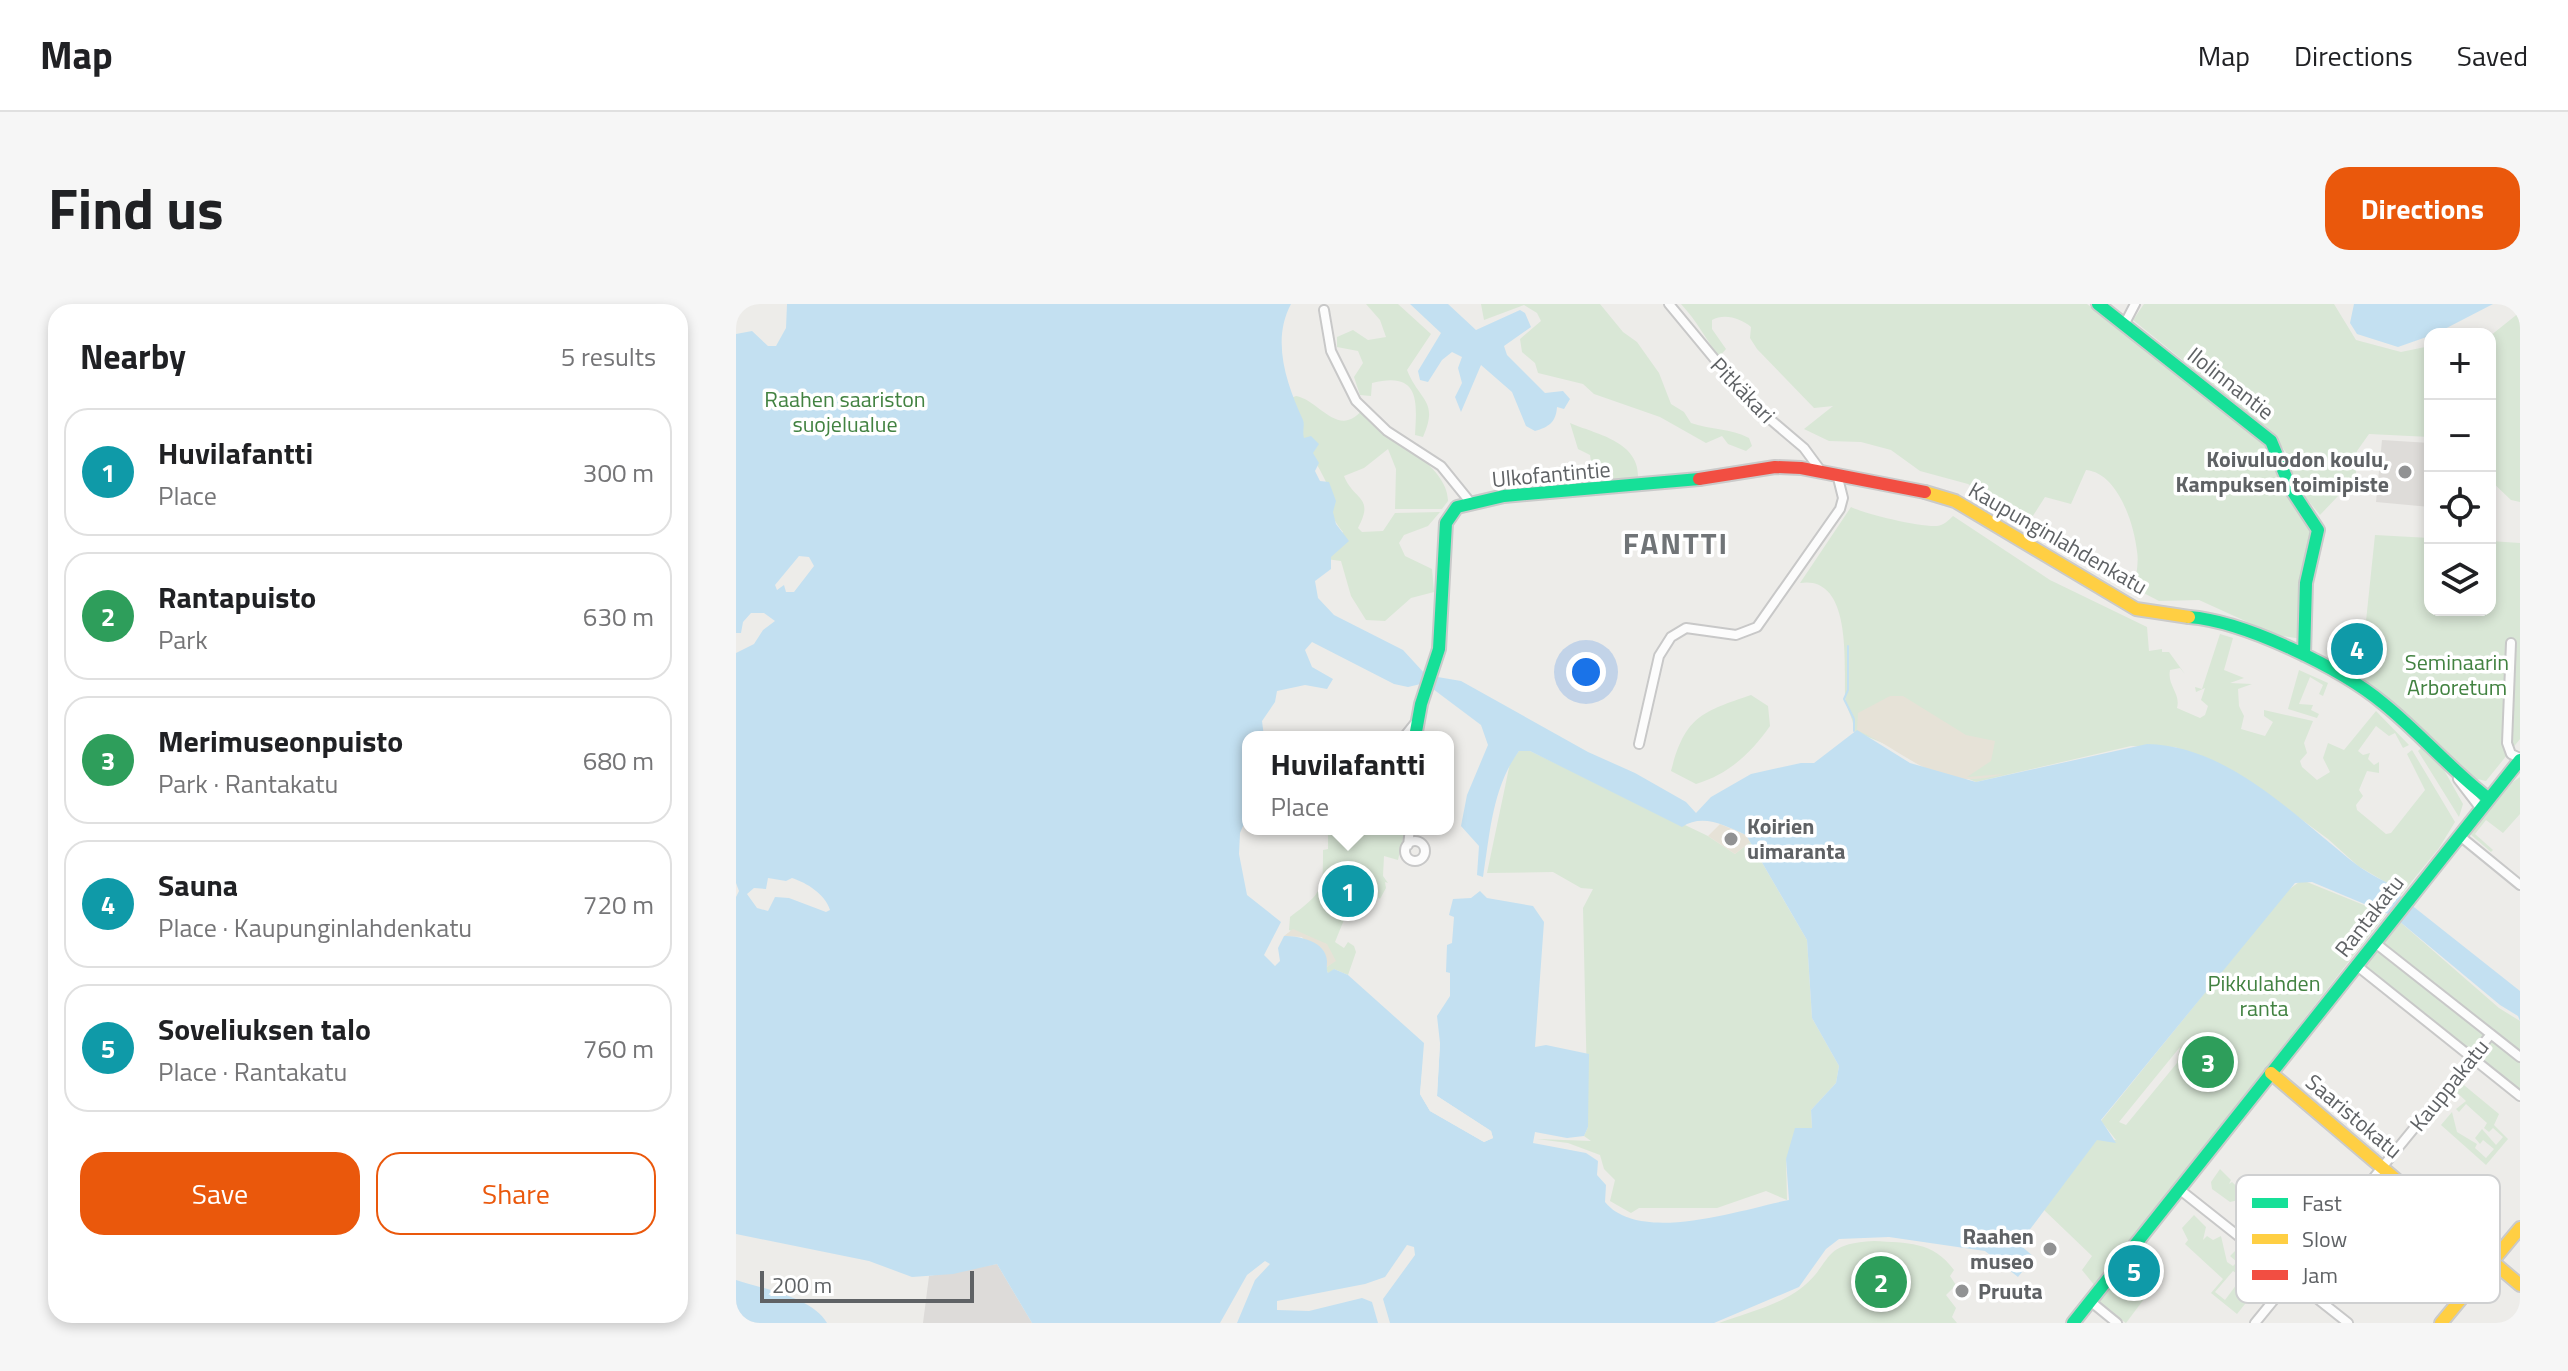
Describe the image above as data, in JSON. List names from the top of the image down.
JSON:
{
  "streets": {
    "street": [
      "Ilolinnantie",
      "Pitkäkari",
      "Ulkofantintie",
      "Kaupunginlahdenkatu",
      "Rantakatu",
      "Kauppakatu",
      "Saaristokatu"
    ]
  },
  "crossings": [
    ["Ilolinnantie", "Kaupunginlahdenkatu"],
    ["Pitkäkari", "Ulkofantintie"],
    ["Ulkofantintie", "Kaupunginlahdenkatu"],
    ["Kaupunginlahdenkatu", "Rantakatu"],
    ["Rantakatu", "Saaristokatu"],
    ["Kauppakatu", "Saaristokatu"]
  ],
  "districts": ["FANTTI"],
  "parks": ["Raahen saariston suojelualue", "Seminaarin Arboretum", "Pikkulahden ranta"],
  "places": [
    "Koivuluodon koulu, Kampuksen toimipiste",
    "Koirien uimaranta",
    "Raahen museo",
    "Pruuta"
  ],
  "legend": ["Fast", "Slow", "Jam"],
  "scale_bar": "200 m",
  "page": {
    "header": "Map",
    "nav": ["Map", "Directions", "Saved"],
    "title": "Find us",
    "buttons": [
      "Directions",
      ["Save", "Share"]
    ],
    "heading": ["Nearby", "5 results"],
    "map_buttons": ["+", "−"],
    "list": [
      {
        "mark": "1",
        "name": "Huvilafantti",
        "note": "Place",
        "value": "300 m"
      },
      {
        "mark": "2",
        "name": "Rantapuisto",
        "note": "Park",
        "value": "630 m"
      },
      {
        "mark": "3",
        "name": "Merimuseonpuisto",
        "note": "Park · Rantakatu",
        "value": "680 m"
      },
      {
        "mark": "4",
        "name": "Sauna",
        "note": "Place · Kaupunginlahdenkatu",
        "value": "720 m"
      },
      {
        "mark": "5",
        "name": "Soveliuksen talo",
        "note": "Place · Rantakatu",
        "value": "760 m"
      }
    ],
    "pins": [
      "4",
      "1",
      "3",
      "5",
      "2"
    ],
    "popup": ["Huvilafantti", "Place"],
    "scale": "200 m"
  }
}
